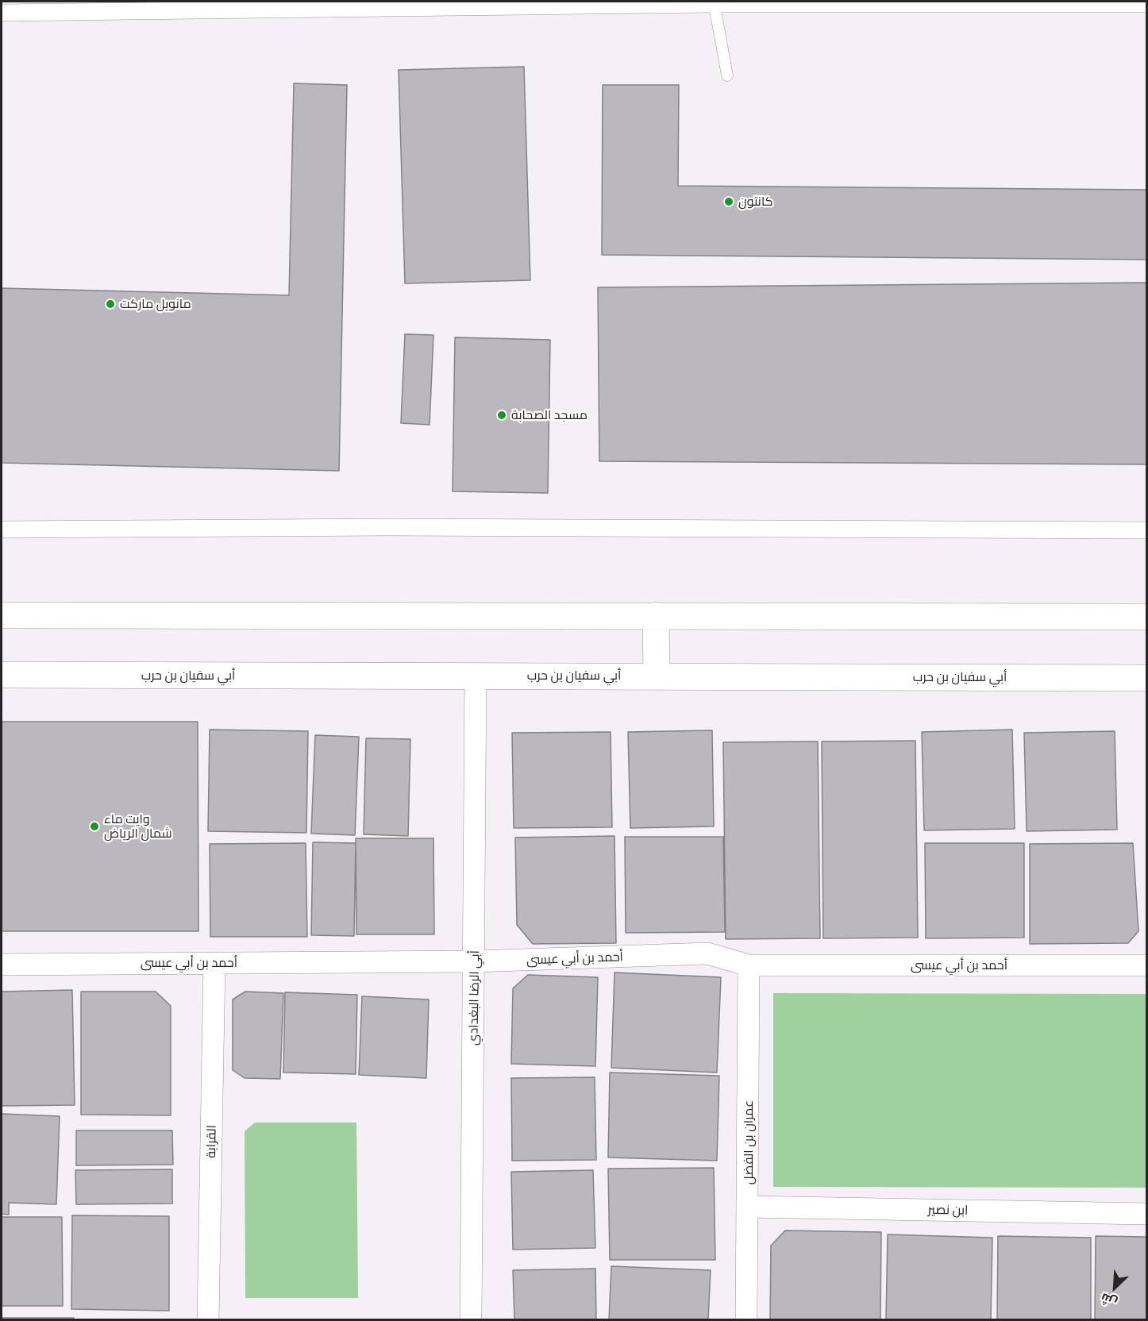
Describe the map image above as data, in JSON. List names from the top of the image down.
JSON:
{
  "streets": {
    "street": [
      "أبي سفيان بن حرب",
      "أحمد بن أبي عيسى",
      "أبي الرضا البغدادي",
      "القرابة",
      "عمران بن الفضل",
      "ابن نصير"
    ]
  },
  "crossings": [
    ["أبي سفيان بن حرب", "أبي الرضا البغدادي"],
    ["أحمد بن أبي عيسى", "أبي الرضا البغدادي"],
    ["أحمد بن أبي عيسى", "القرابة"],
    ["أحمد بن أبي عيسى", "عمران بن الفضل"],
    ["عمران بن الفضل", "ابن نصير"]
  ],
  "places": [
    "كانتون",
    "مانويل ماركت",
    "مسجد الصحابة",
    "وايت ماء شمال الرياض"
  ],
  "north": "bottom left"
}
